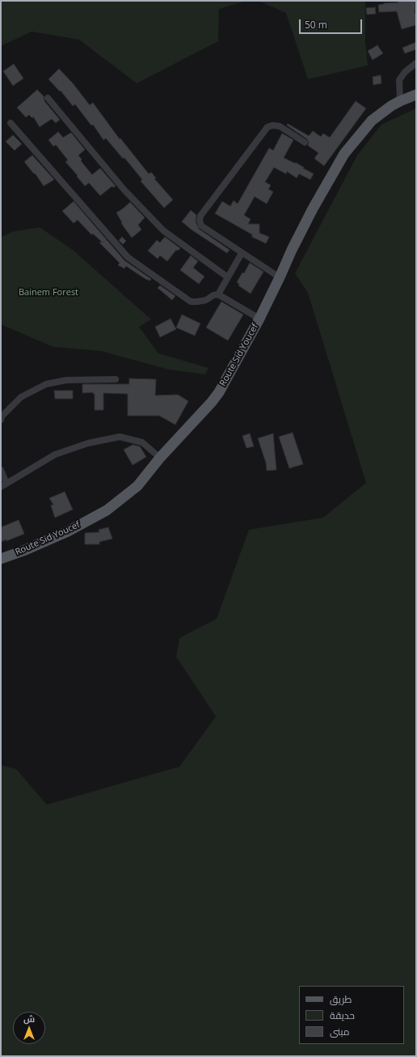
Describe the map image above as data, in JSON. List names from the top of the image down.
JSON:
{
  "streets": {
    "main road": ["Route Sid Youcef"]
  },
  "parks": ["Bainem Forest"],
  "legend": ["طريق", "حديقة", "مبنى"],
  "scale_bar": "50 m",
  "north": "top"
}
